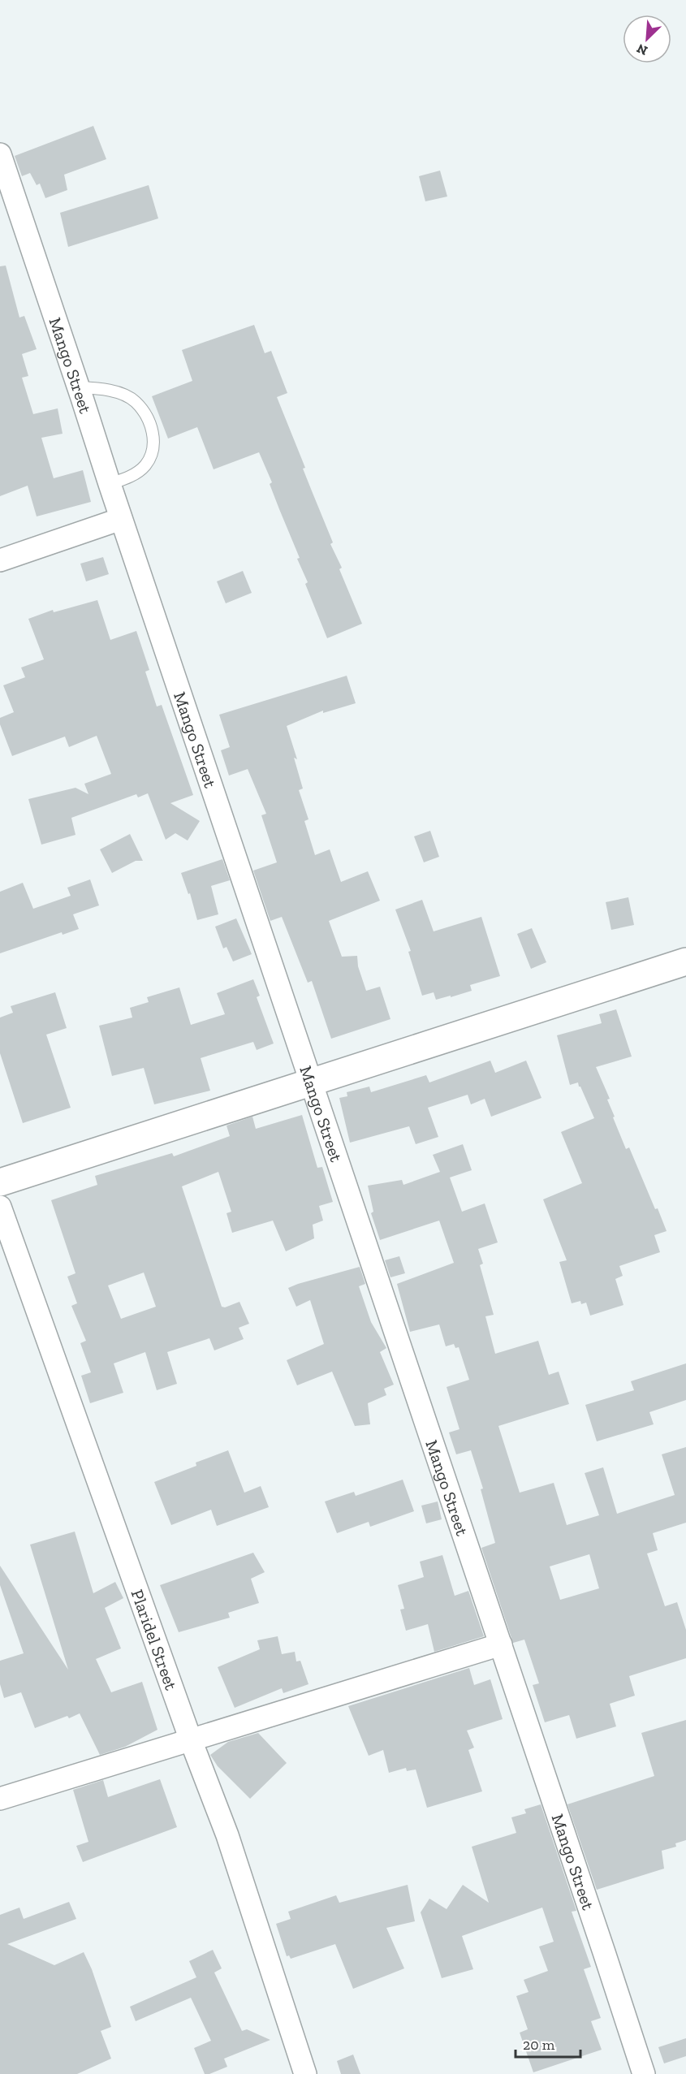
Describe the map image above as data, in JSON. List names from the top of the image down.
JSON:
{
  "streets": {
    "street": ["Mango Street", "Plaridel Street"]
  },
  "scale_bar": "20 m",
  "north": "bottom left"
}
